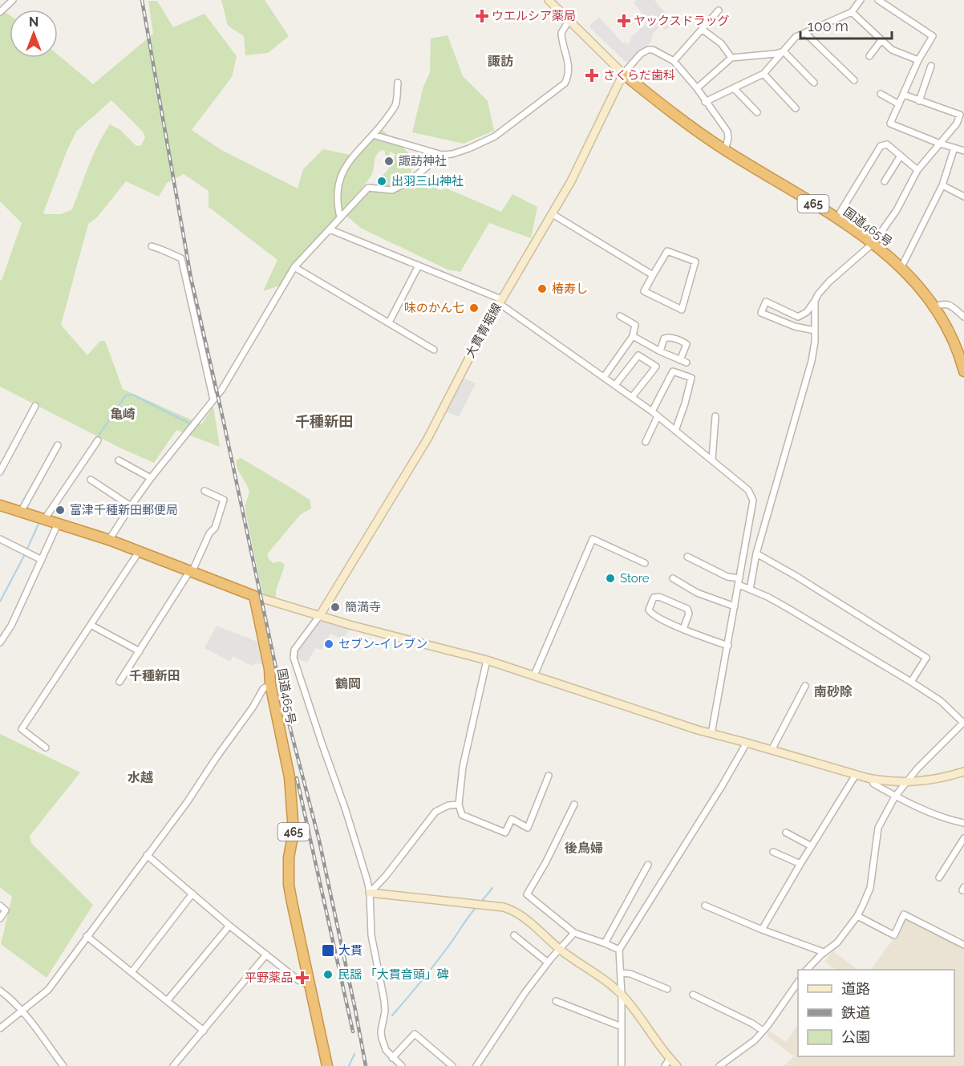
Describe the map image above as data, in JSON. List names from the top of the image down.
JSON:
{
  "streets": {
    "highway": ["465", "国道465号"],
    "street": ["大貫青堀線"]
  },
  "crossings": [
    ["国道465号", "大貫青堀線"]
  ],
  "districts": [
    "諏訪",
    "亀崎",
    "千種新田",
    "千種新田",
    "鶴岡",
    "南砂除",
    "水越",
    "後鳥婦"
  ],
  "places": {
    "health": [
      "ウエルシア薬局",
      "ヤックスドラッグ",
      "さくらだ歯科",
      "平野薬品"
    ],
    "other": [
      "諏訪神社",
      "出羽三山神社",
      "椿寿し",
      "味のかん七",
      "富津千種新田郵便局",
      "Store",
      "簡満寺",
      "セブン-イレブン",
      "民謡 「大貫音頭」碑"
    ],
    "transit": ["大貫"]
  },
  "legend": ["道路", "鉄道", "公園"],
  "scale_bar": "100 m",
  "north": "top"
}
